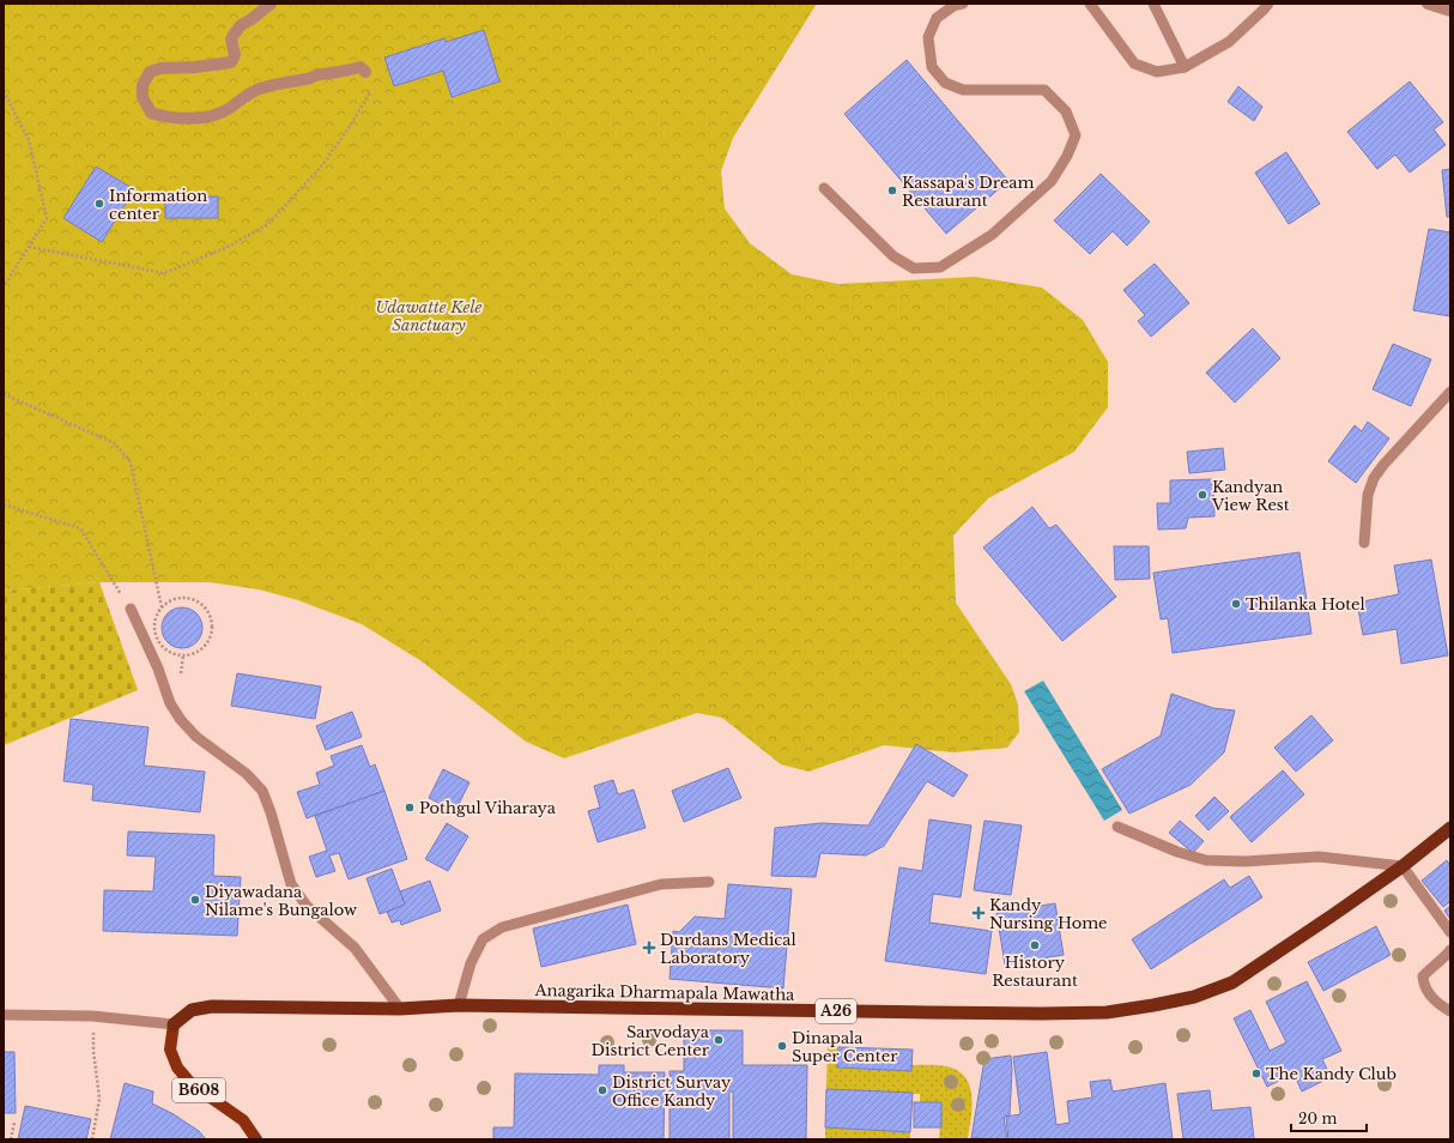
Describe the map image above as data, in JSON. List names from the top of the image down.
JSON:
{
  "streets": {
    "highway": ["Anagarika Dharmapala Mawatha", "A26"],
    "main road": ["B608"]
  },
  "crossings": [
    ["Anagarika Dharmapala Mawatha", "B608"]
  ],
  "parks": ["Udawatte Kele Sanctuary"],
  "places": {
    "other": [
      "Kassapa's Dream Restaurant",
      "Information center",
      "Kandyan View Rest",
      "Thilanka Hotel",
      "Pothgul Viharaya",
      "Diyawadana Nilame's Bungalow",
      "History Restaurant",
      "Sarvodaya District Center",
      "Dinapala Super Center",
      "The Kandy Club",
      "District Survay Office Kandy"
    ],
    "health": ["Kandy Nursing Home", "Durdans Medical Laboratory"]
  },
  "scale_bar": "20 m"
}
